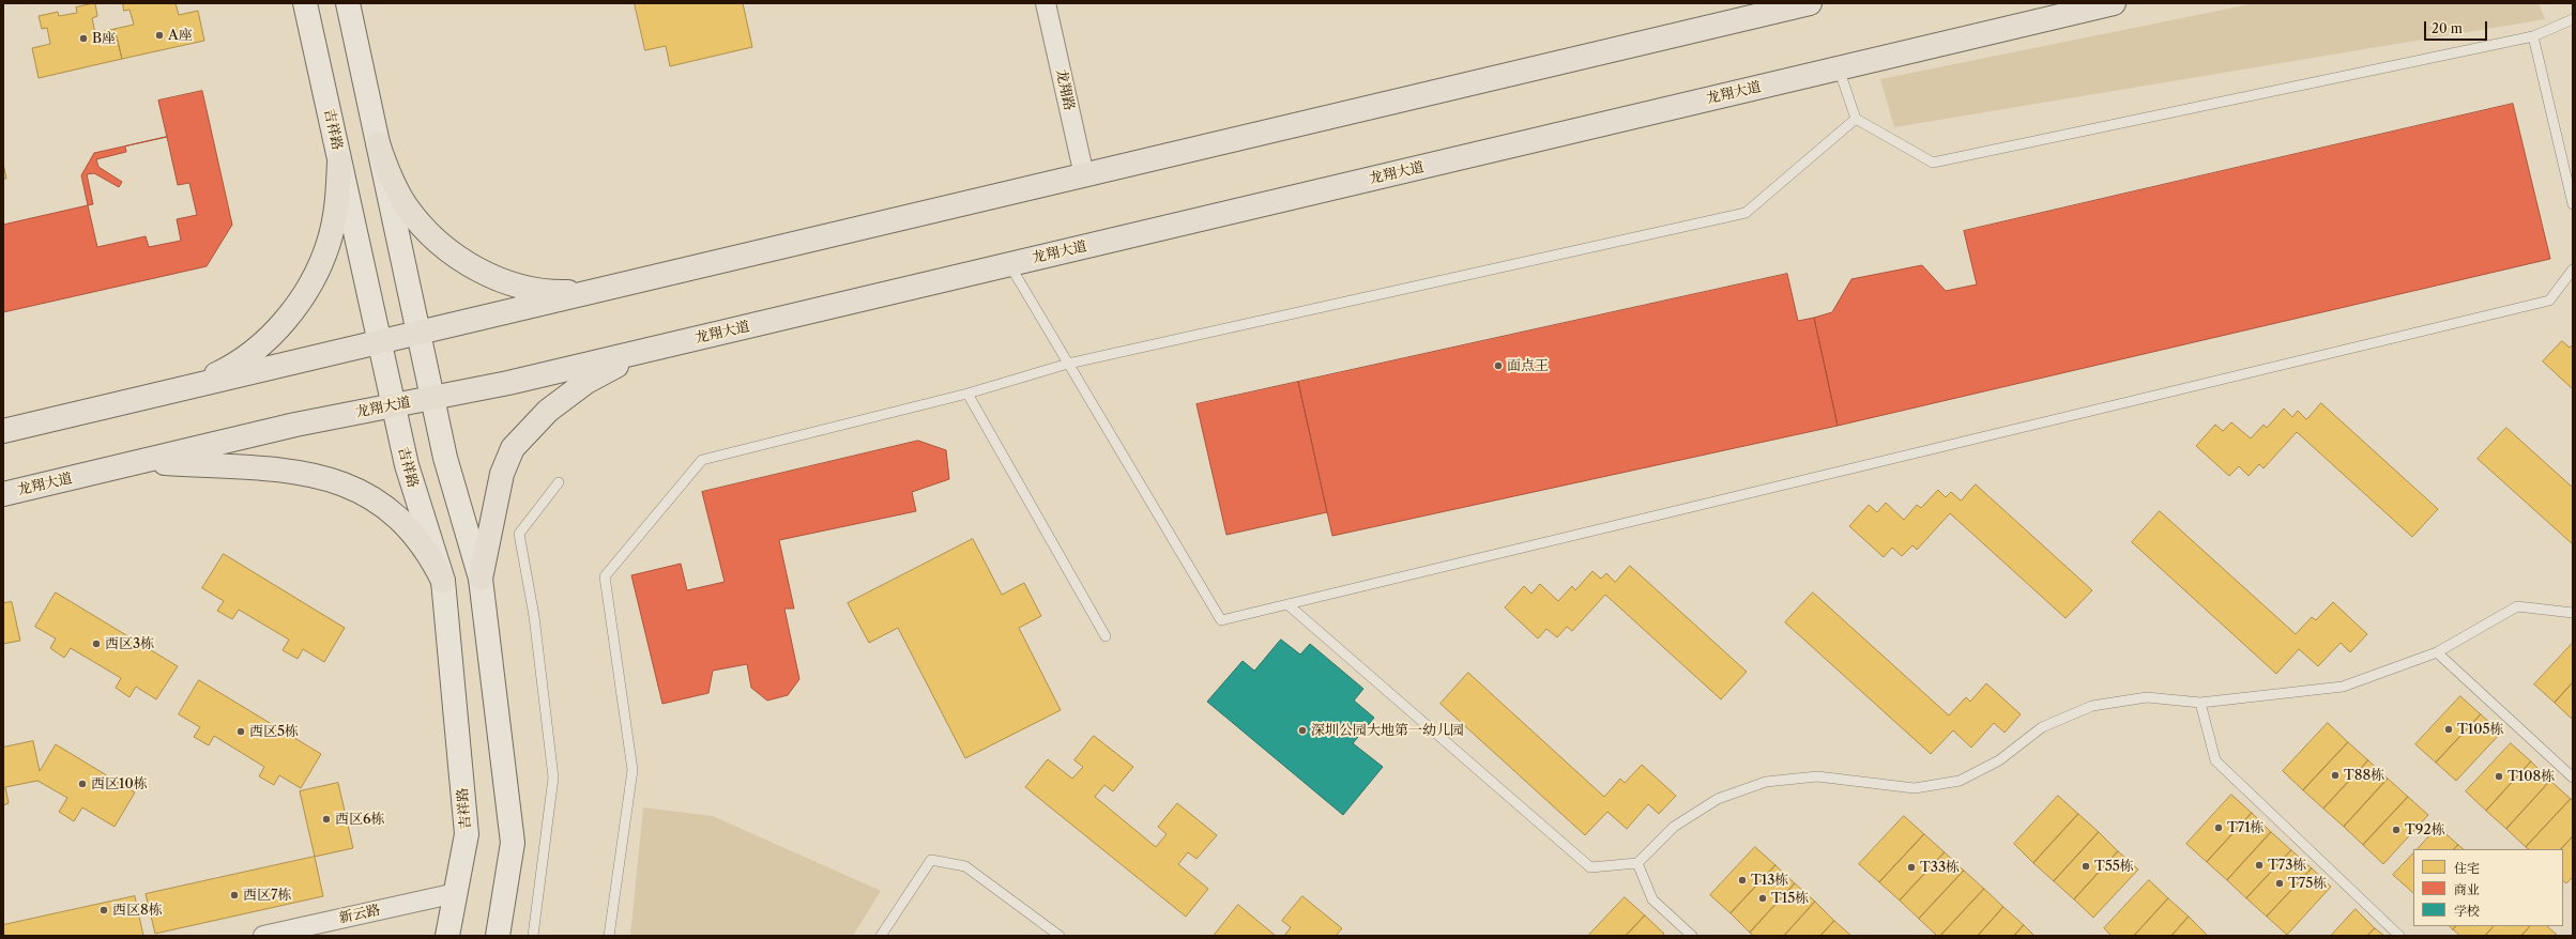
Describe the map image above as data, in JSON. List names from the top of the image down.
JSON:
{
  "streets": {
    "main road": ["龙翔大道", "吉祥路"],
    "street": ["龙翔路", "新云路"]
  },
  "crossings": [
    ["龙翔大道", "吉祥路"],
    ["吉祥路", "新云路"]
  ],
  "places": [
    "A座",
    "B座",
    "面点王",
    "西区3栋",
    "T105栋",
    "深圳公园大地第一幼儿园",
    "西区5栋",
    "T88栋",
    "T108栋",
    "西区10栋",
    "西区6栋",
    "T71栋",
    "T92栋",
    "T73栋",
    "T55栋",
    "T33栋",
    "T13栋",
    "T75栋",
    "西区7栋",
    "T15栋",
    "西区8栋"
  ],
  "legend": ["住宅", "商业", "学校"],
  "scale_bar": "20 m"
}
